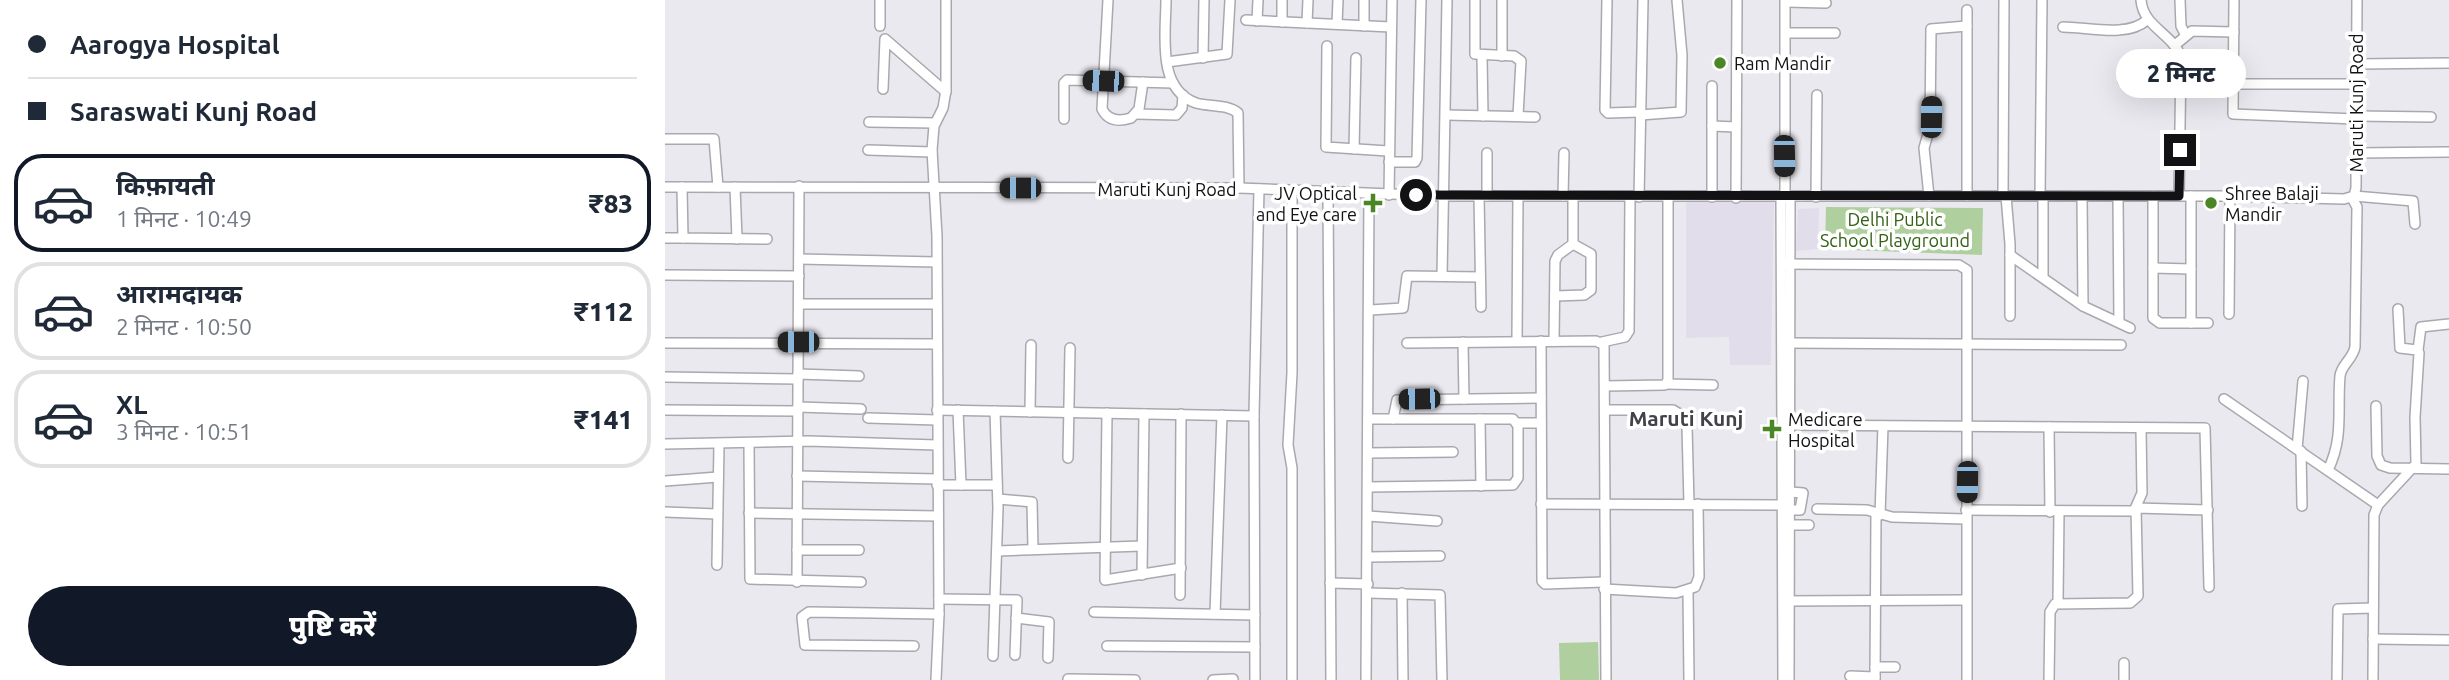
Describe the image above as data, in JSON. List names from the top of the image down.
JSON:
{
  "streets": {
    "street": ["Maruti Kunj Road"]
  },
  "districts": ["Maruti Kunj"],
  "parks": ["Delhi Public School Playground"],
  "places": {
    "other": ["Ram Mandir", "Shree Balaji Mandir"],
    "health": ["JV Optical and Eye care", "Medicare Hospital"]
  },
  "page": {
    "banner": ["Aarogya Hospital", "Saraswati Kunj Road"],
    "bubble": "2 मिनट",
    "list": [
      {
        "name": "किफ़ायती",
        "note": "1 मिनट · 10:49",
        "value": "₹83"
      },
      {
        "name": "आरामदायक",
        "note": "2 मिनट · 10:50",
        "value": "₹112"
      },
      {
        "name": "XL",
        "note": "3 मिनट · 10:51",
        "value": "₹141"
      }
    ],
    "buttons": "पुष्टि करें"
  }
}
